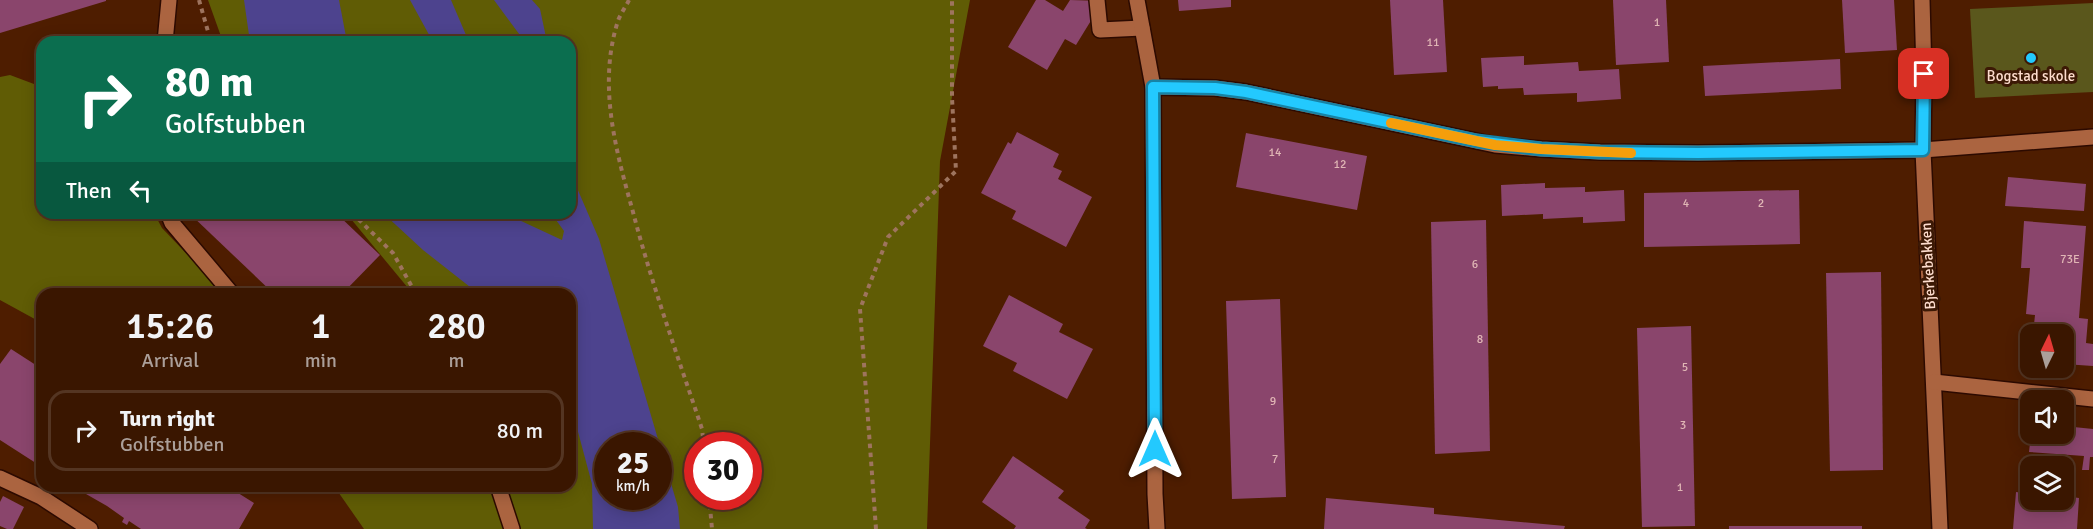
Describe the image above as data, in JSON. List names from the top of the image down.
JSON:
{
  "streets": {
    "street": ["Bjerkebakken"]
  },
  "places": ["Bogstad skole"],
  "house_numbers": [
    "1",
    "11",
    "14",
    "12",
    "4",
    "2",
    "73E",
    "6",
    "8",
    "5",
    "9",
    "3",
    "7",
    "1"
  ],
  "north": "top",
  "page": {
    "turn": ["80 m", "Golfstubben"],
    "then": "Then",
    "eta": [
      "15:26",
      "Arrival",
      "1",
      "min",
      "280",
      "m"
    ],
    "list": [
      {
        "name": "Turn right",
        "note": "Golfstubben",
        "value": "80 m"
      }
    ],
    "speed": "25 km/h",
    "limit": "30"
  }
}
